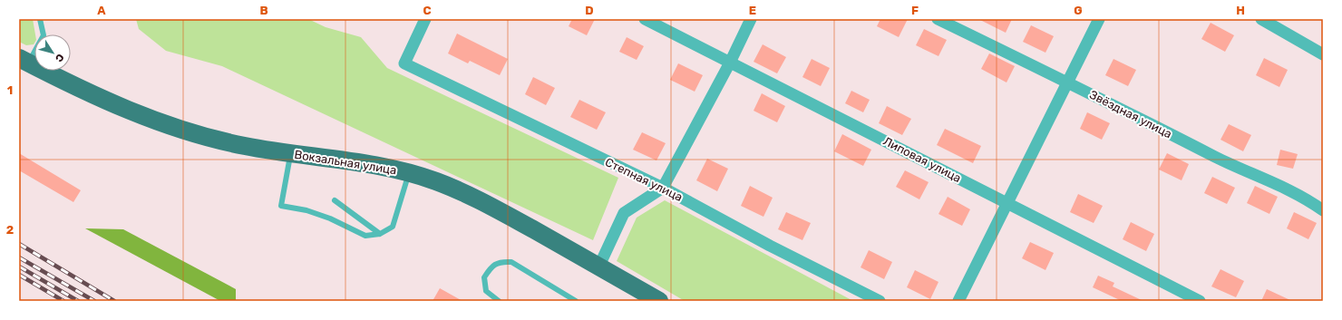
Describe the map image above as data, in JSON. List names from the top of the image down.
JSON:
{
  "streets": {
    "main road": ["Вокзальная улица"],
    "street": ["Звёздная улица", "Липовая улица", "Степная улица"]
  },
  "north": "bottom right",
  "grid": {
    "columns": [
      "A",
      "B",
      "C",
      "D",
      "E",
      "F",
      "G",
      "H"
    ],
    "rows": ["1", "2"]
  }
}
